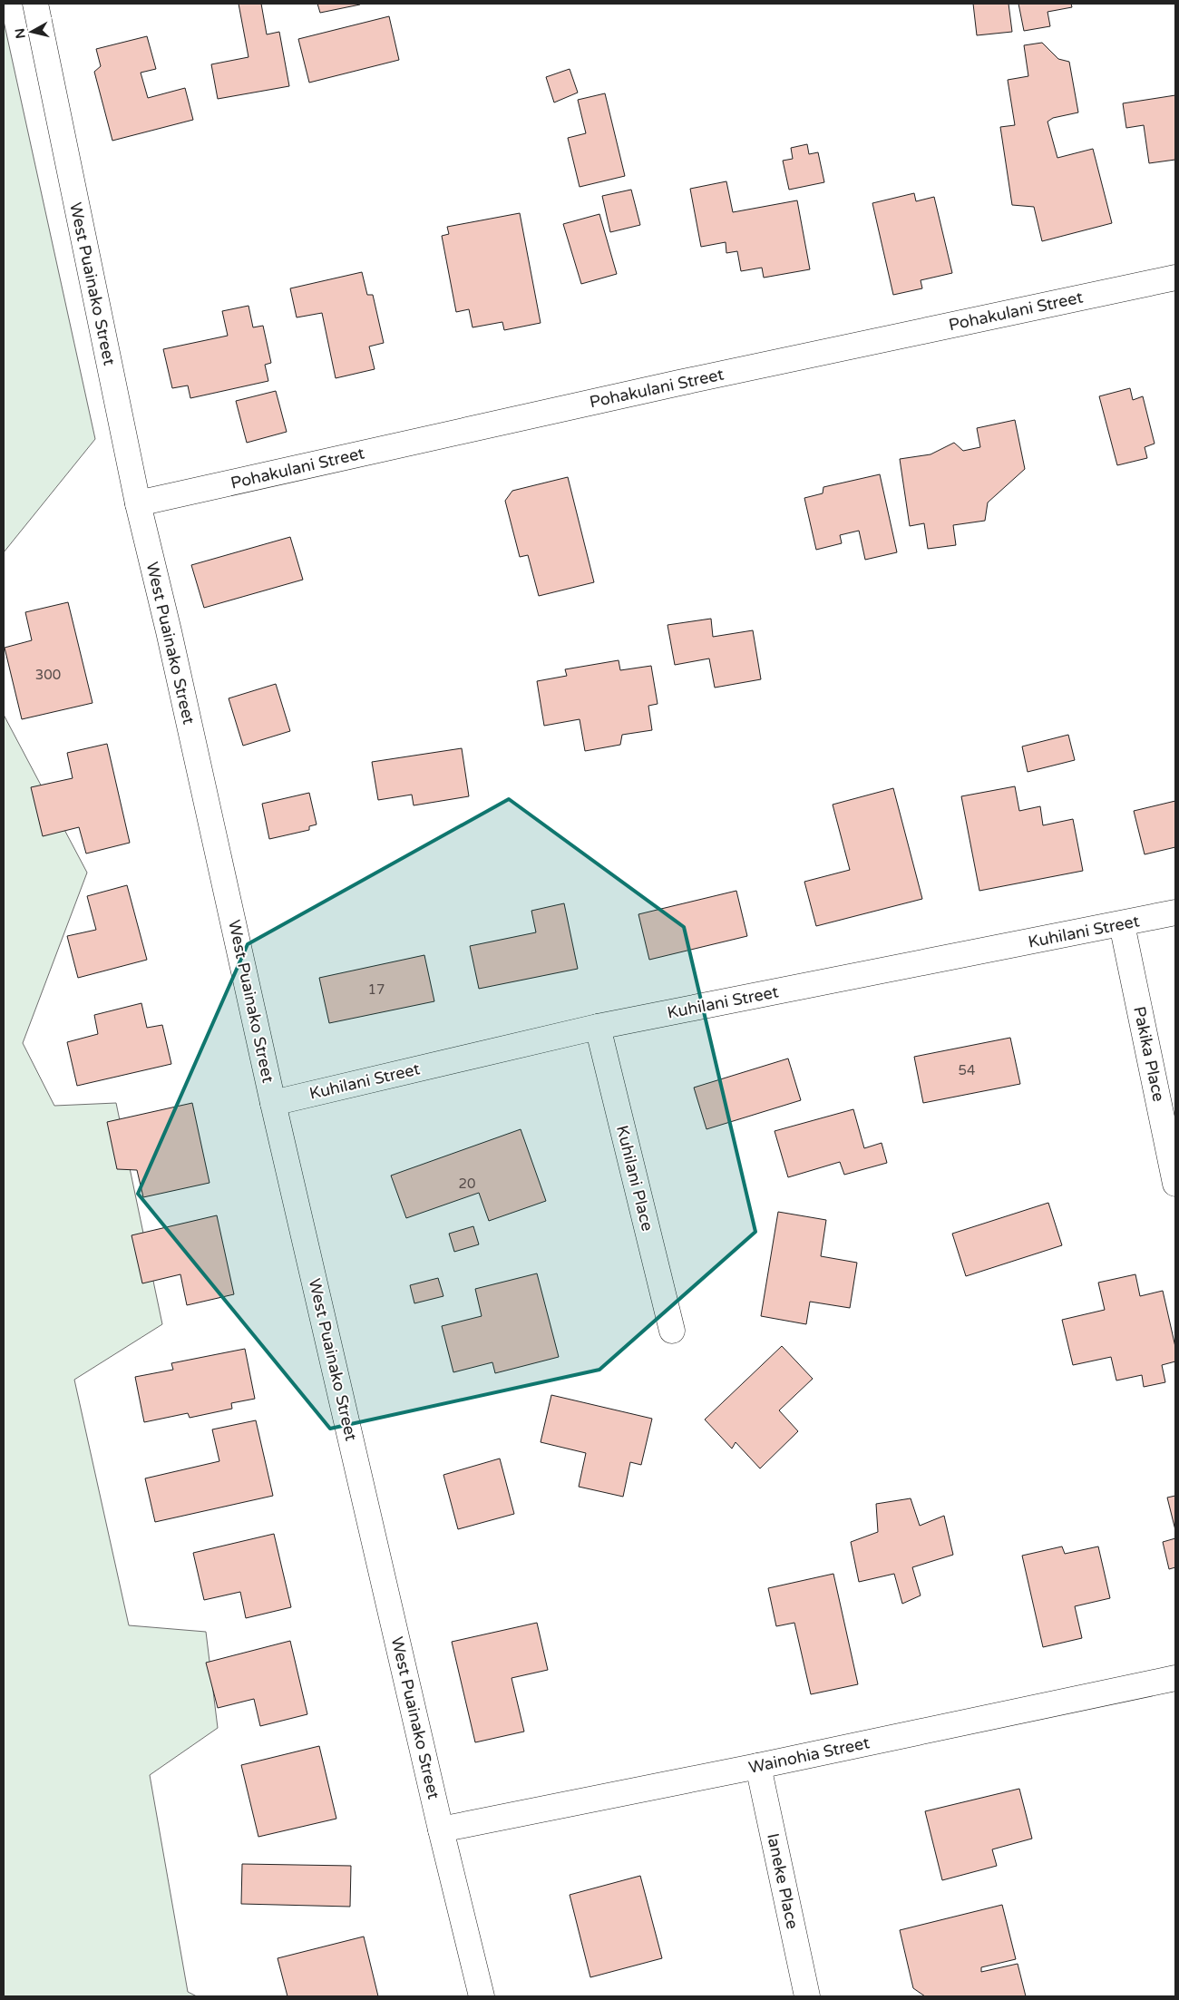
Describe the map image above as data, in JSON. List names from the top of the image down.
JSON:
{
  "streets": {
    "main road": [
      "West Puainako Street",
      "Pohakulani Street",
      "Kuhilani Street",
      "Pakika Place",
      "Kuhilani Place",
      "Wainohia Street",
      "Ianeke Place"
    ]
  },
  "crossings": [
    ["West Puainako Street", "Pohakulani Street"],
    ["West Puainako Street", "Kuhilani Street"],
    ["West Puainako Street", "Wainohia Street"],
    ["Kuhilani Street", "Pakika Place"],
    ["Kuhilani Street", "Kuhilani Place"],
    ["Wainohia Street", "Ianeke Place"]
  ],
  "house_numbers": [
    "300",
    "17",
    "54",
    "20"
  ],
  "north": "left"
}
